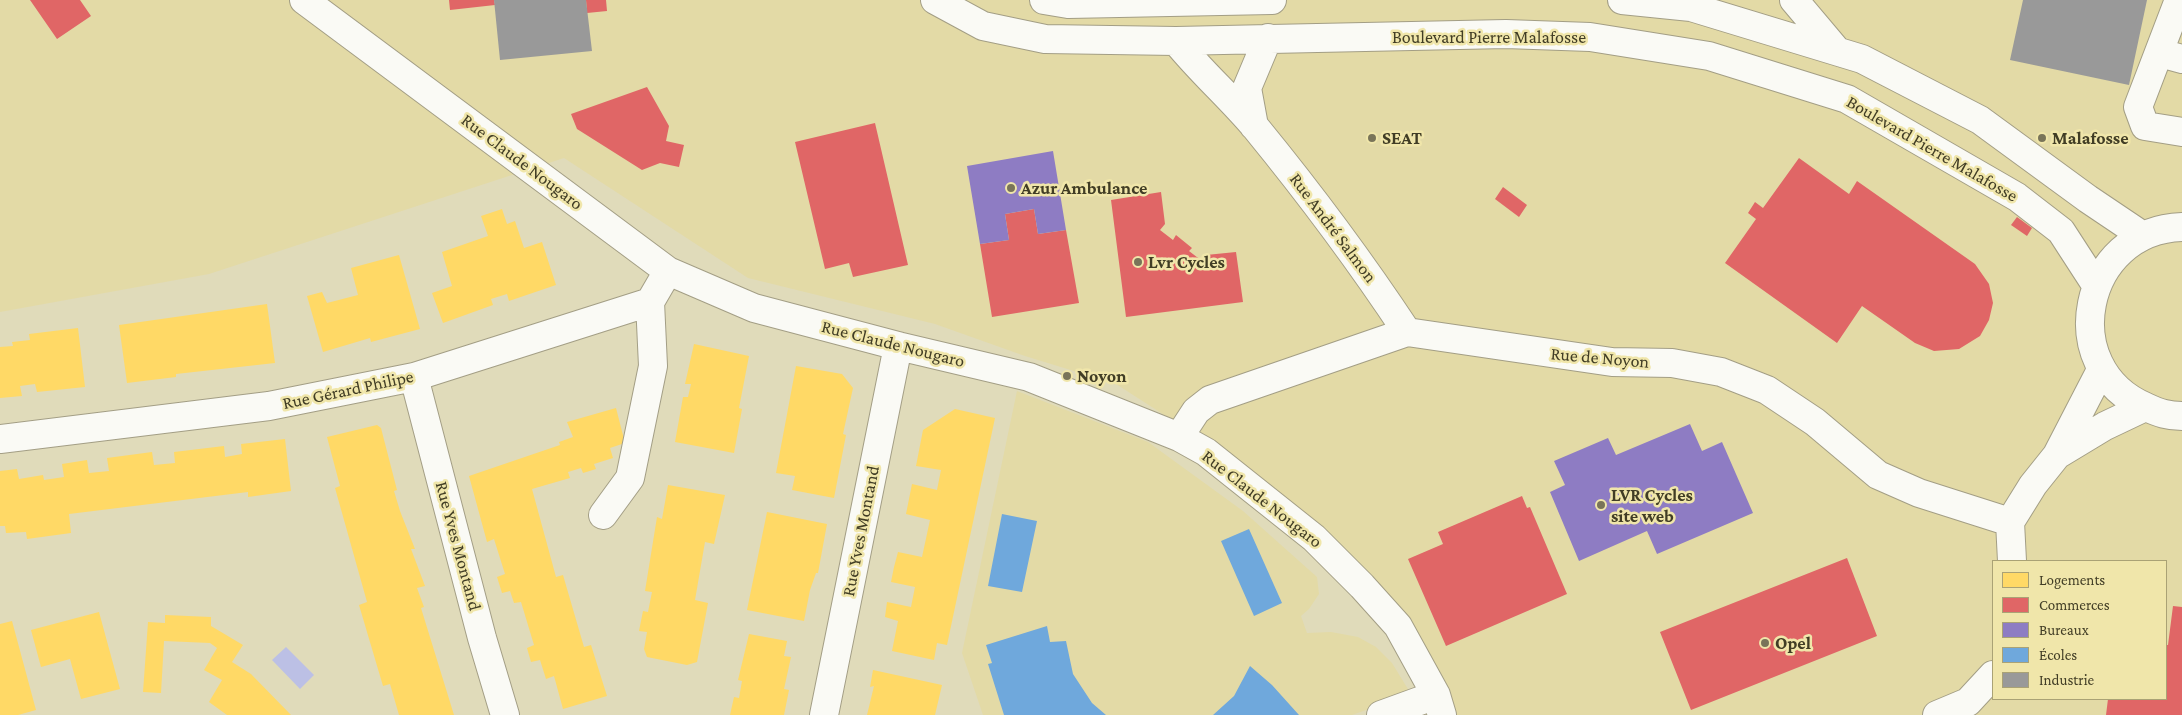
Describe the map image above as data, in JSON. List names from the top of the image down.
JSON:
{
  "streets": {
    "street": [
      "Boulevard Pierre Malafosse",
      "Rue Claude Nougaro",
      "Rue André Salmon",
      "Rue de Noyon",
      "Rue Gérard Philipe",
      "Rue Yves Montand"
    ]
  },
  "crossings": [
    ["Boulevard Pierre Malafosse", "Rue André Salmon"],
    ["Rue Claude Nougaro", "Rue de Noyon"],
    ["Rue Claude Nougaro", "Rue Yves Montand"],
    ["Rue André Salmon", "Rue de Noyon"],
    ["Rue Gérard Philipe", "Rue Yves Montand"]
  ],
  "places": [
    "SEAT",
    "Malafosse",
    "Azur Ambulance",
    "Lvr Cycles",
    "Noyon",
    "LVR Cycles site web",
    "Opel"
  ],
  "legend": [
    "Logements",
    "Commerces",
    "Bureaux",
    "Écoles",
    "Industrie"
  ]
}
